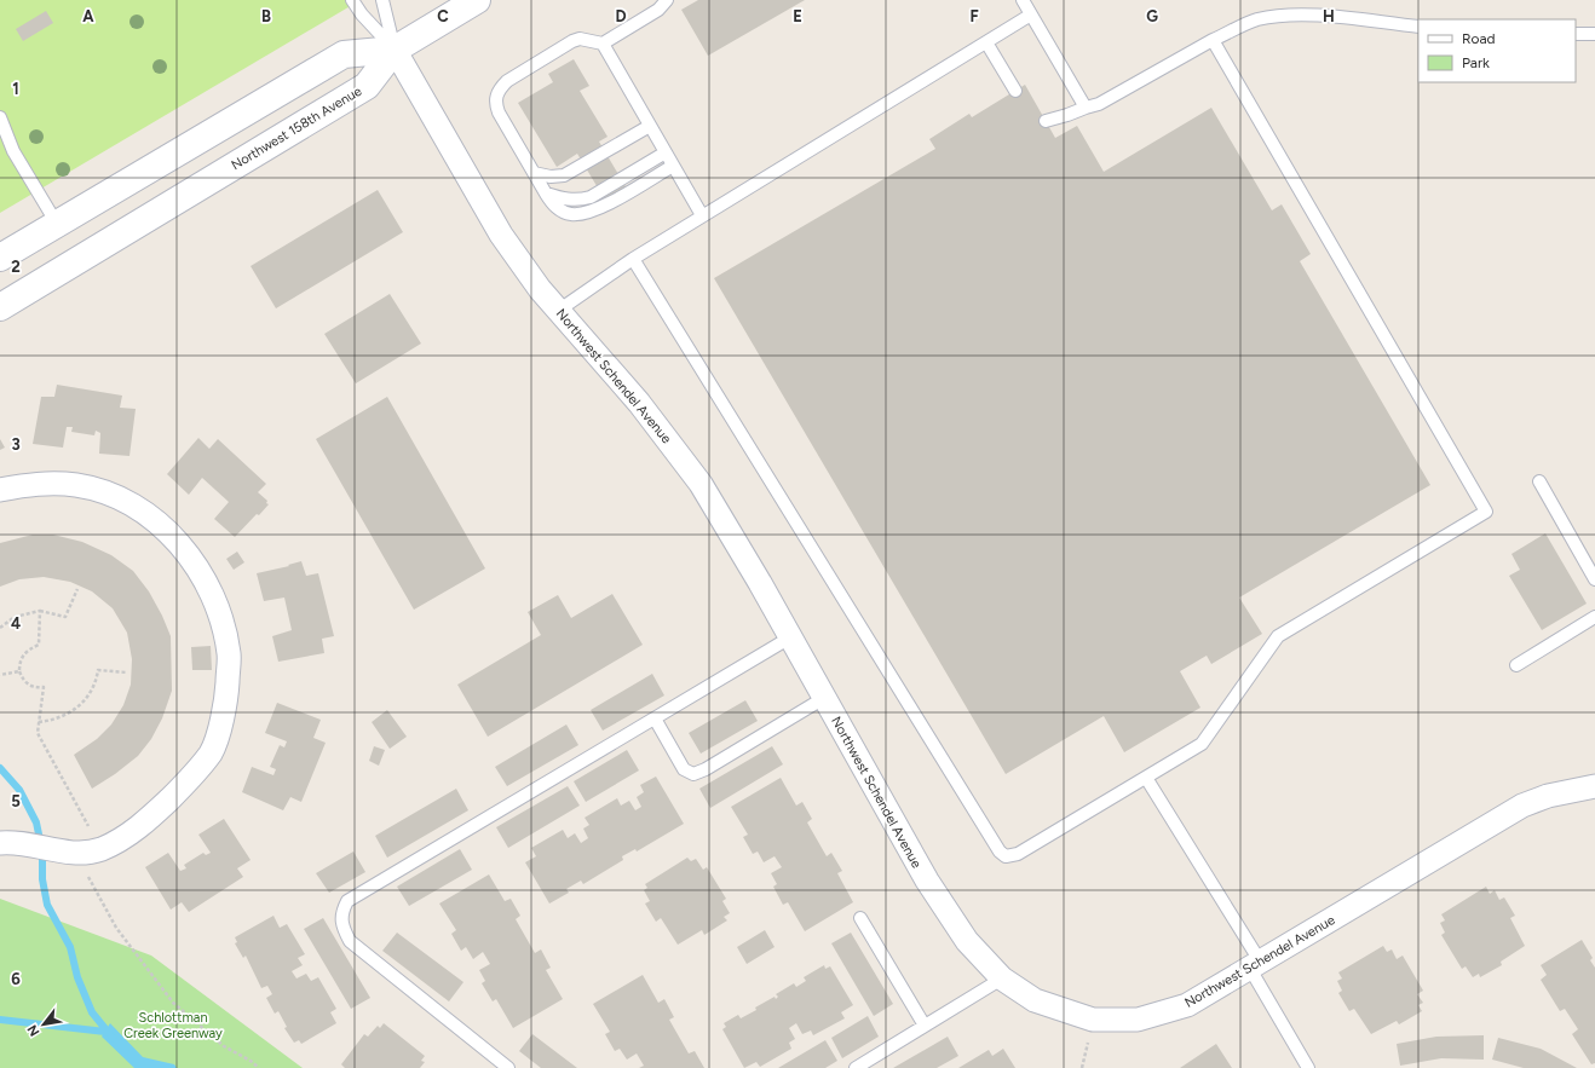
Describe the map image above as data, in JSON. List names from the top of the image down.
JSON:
{
  "streets": {
    "main road": ["Northwest 158th Avenue"],
    "street": ["Northwest Schendel Avenue"]
  },
  "crossings": [
    ["Northwest 158th Avenue", "Northwest Schendel Avenue"]
  ],
  "parks": ["Schlottman Creek Greenway"],
  "legend": ["Road", "Park"],
  "north": "bottom left",
  "grid": {
    "columns": [
      "A",
      "B",
      "C",
      "D",
      "E",
      "F",
      "G",
      "H"
    ],
    "rows": [
      "1",
      "2",
      "3",
      "4",
      "5",
      "6"
    ]
  }
}
